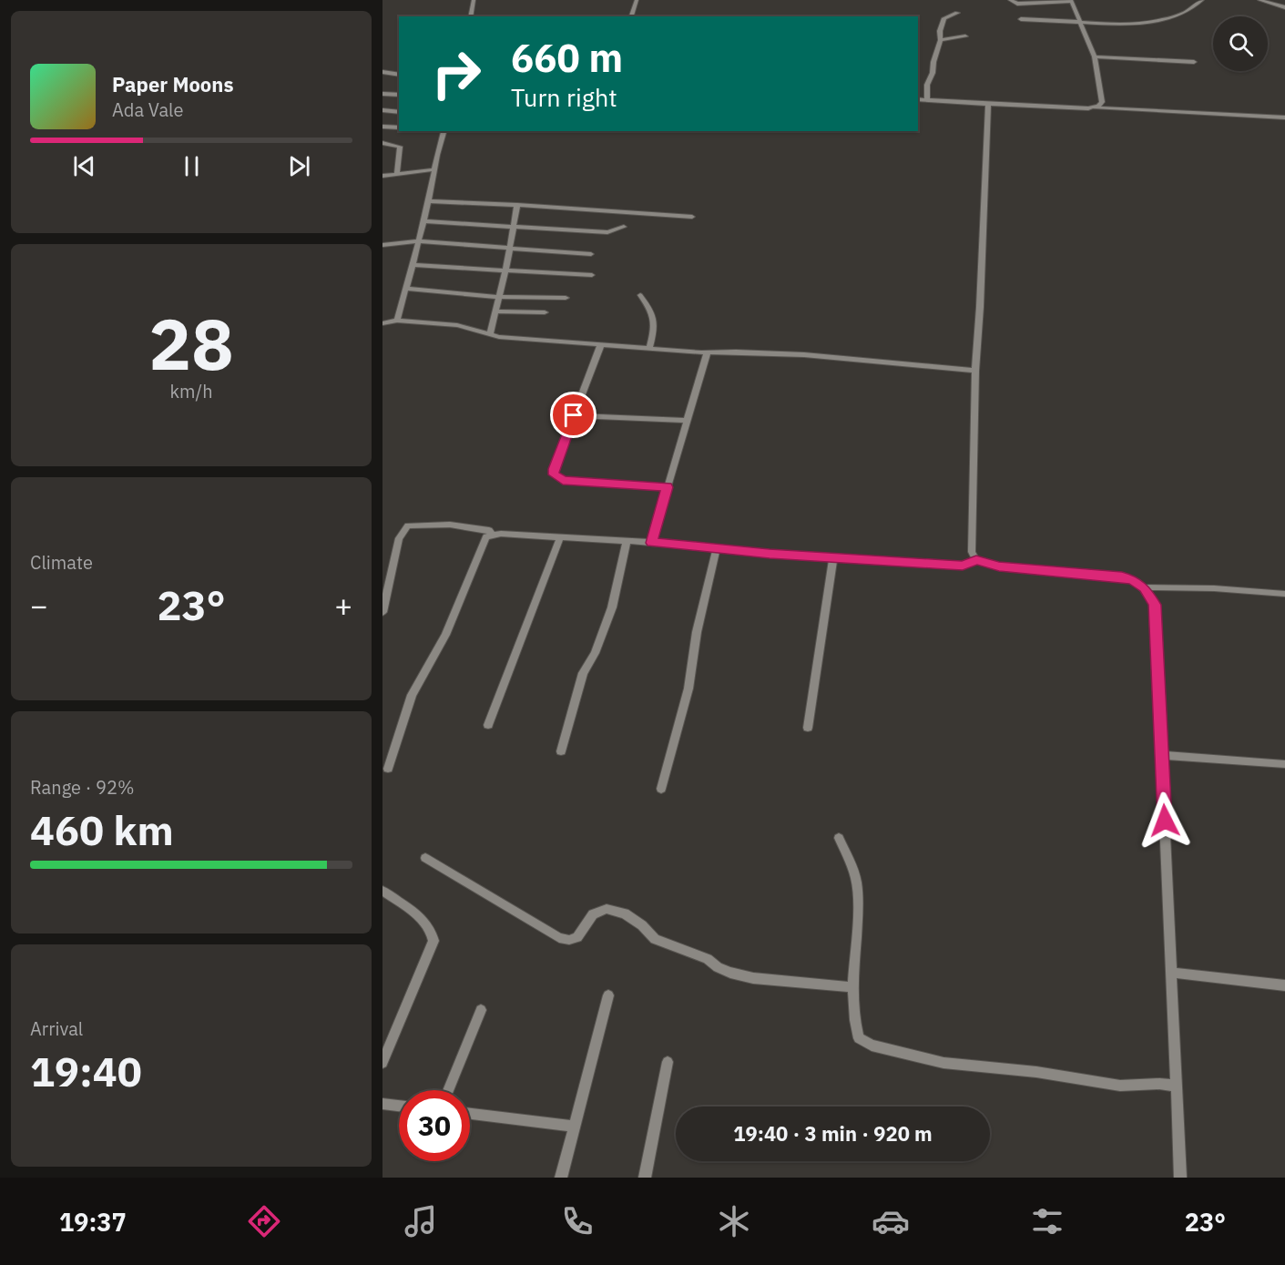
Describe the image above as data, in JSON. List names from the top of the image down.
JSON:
{
  "page": {
    "turn": ["660 m", "Turn right"],
    "song": ["Paper Moons", "Ada Vale"],
    "tile": [
      ["28", "km/h"],
      "Climate",
      ["Range · 92%", "460 km"],
      ["Arrival", "19:40"]
    ],
    "heat": ["−", "23°", "+"],
    "limit": "30",
    "trip": "19:40 · 3 min · 920 m",
    "tabs": ["19:37", "23°"]
  }
}
